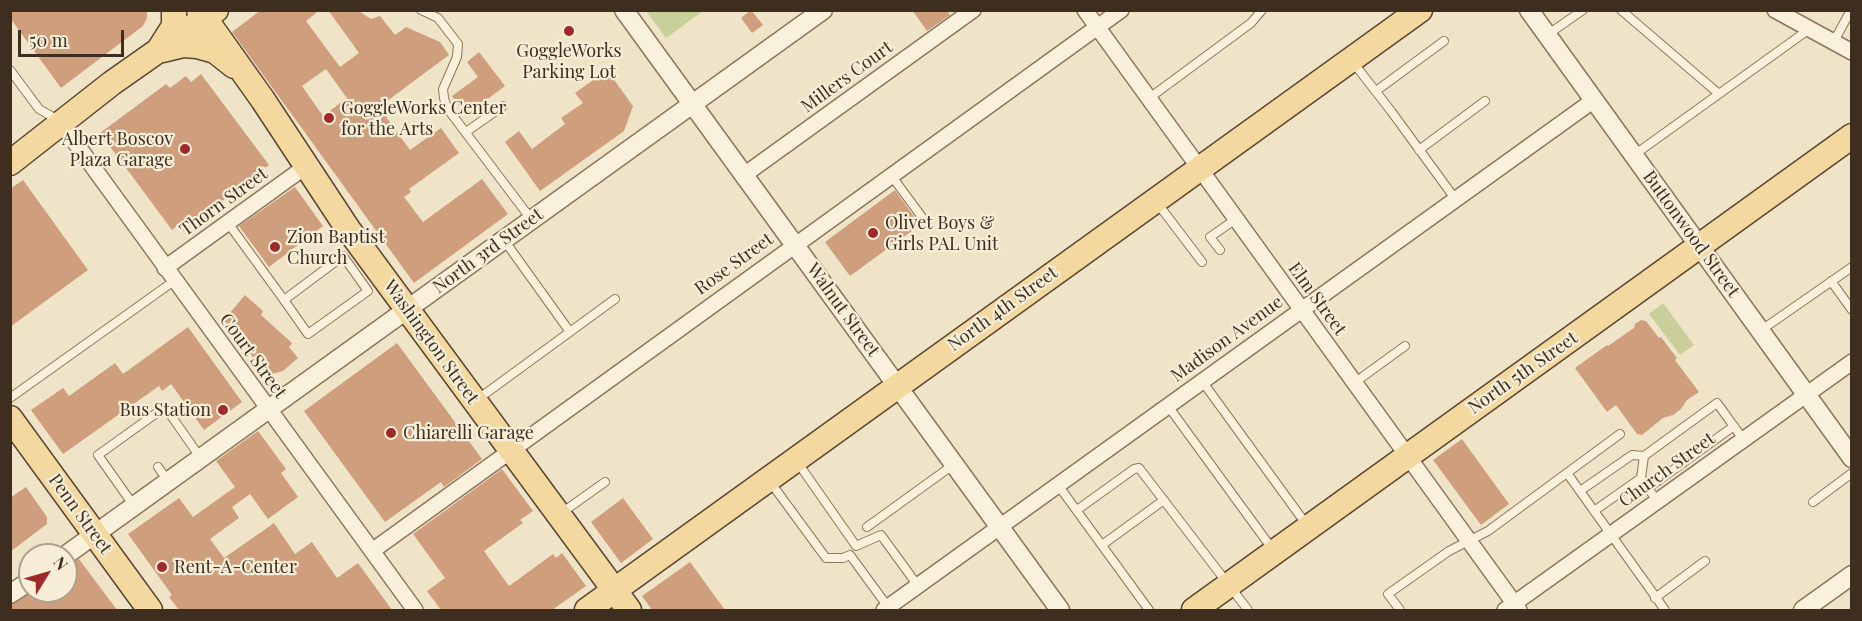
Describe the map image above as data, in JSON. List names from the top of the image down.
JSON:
{
  "streets": {
    "main road": [
      "North 4th Street",
      "Washington Street",
      "North 5th Street",
      "Penn Street"
    ],
    "street": [
      "Millers Court",
      "Thorn Street",
      "Buttonwood Street",
      "North 3rd Street",
      "Rose Street",
      "Elm Street",
      "Walnut Street",
      "Madison Avenue",
      "Court Street",
      "Church Street"
    ]
  },
  "crossings": [
    ["Millers Court", "Walnut Street"],
    ["Thorn Street", "Washington Street"],
    ["Thorn Street", "Court Street"],
    ["Buttonwood Street", "Madison Avenue"],
    ["Buttonwood Street", "North 5th Street"],
    ["Buttonwood Street", "Church Street"],
    ["North 3rd Street", "Walnut Street"],
    ["North 3rd Street", "Washington Street"],
    ["North 3rd Street", "Court Street"],
    ["North 3rd Street", "Penn Street"],
    ["Rose Street", "Elm Street"],
    ["Rose Street", "Walnut Street"],
    ["Rose Street", "Washington Street"],
    ["Rose Street", "Court Street"],
    ["Elm Street", "North 4th Street"],
    ["Elm Street", "Madison Avenue"],
    ["Elm Street", "North 5th Street"],
    ["Elm Street", "Church Street"],
    ["North 4th Street", "Walnut Street"],
    ["North 4th Street", "Washington Street"],
    ["Walnut Street", "Madison Avenue"]
  ],
  "places": [
    "GoggleWorks Parking Lot",
    "GoggleWorks Center for the Arts",
    "Albert Boscov Plaza Garage",
    "Olivet Boys & Girls PAL Unit",
    "Zion Baptist Church",
    "Bus Station",
    "Chiarelli Garage",
    "Rent-A-Center"
  ],
  "scale_bar": "50 m",
  "north": "top right"
}
